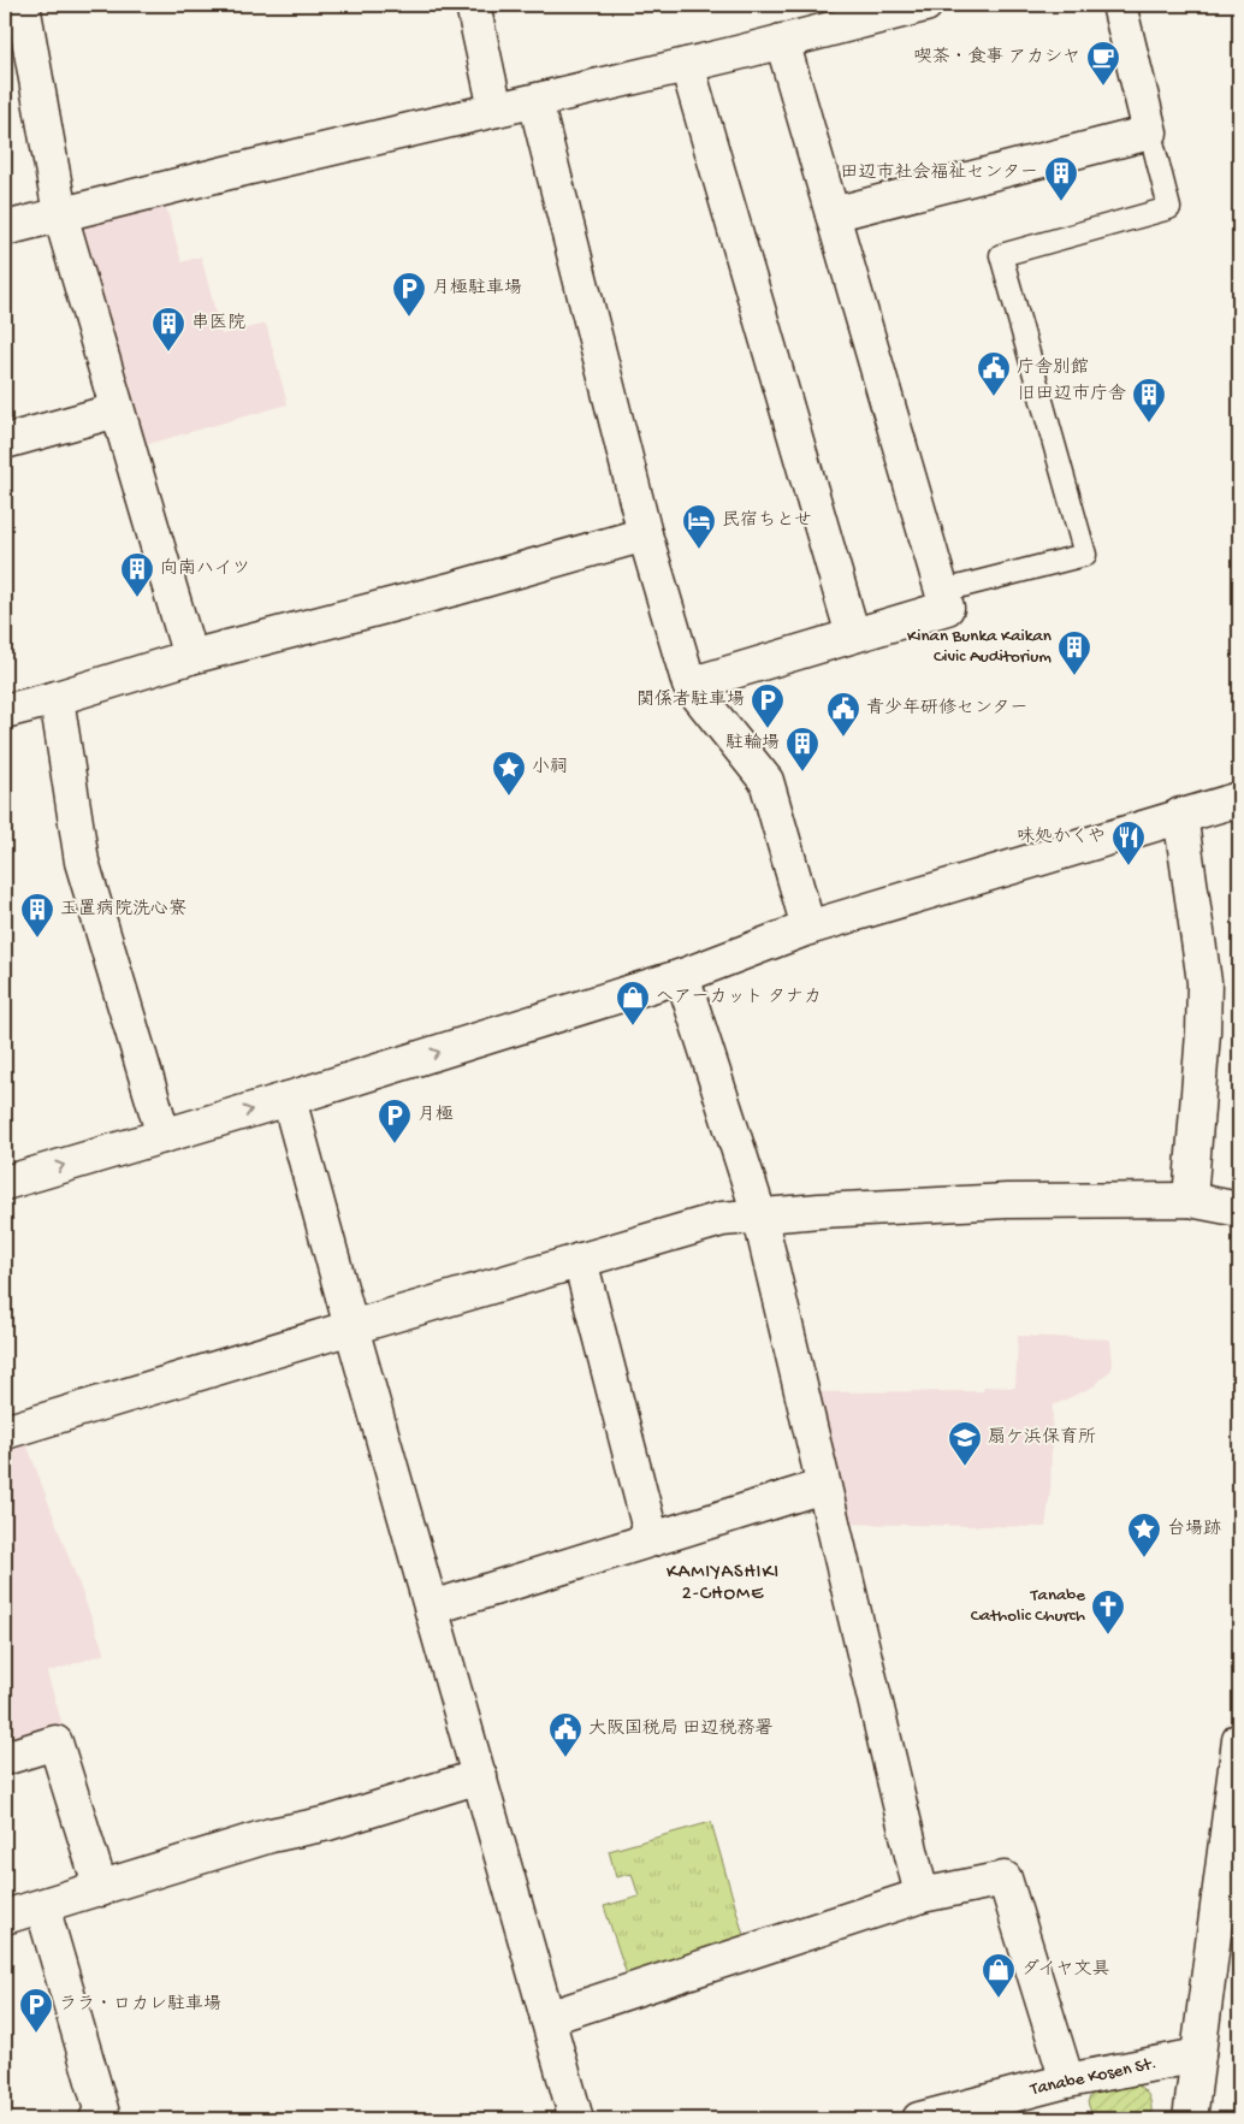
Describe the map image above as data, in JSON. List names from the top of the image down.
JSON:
{
  "streets": {
    "street": ["Tanabe Kosen St."]
  },
  "districts": ["KAMIYASHIKI 2-CHOME"],
  "places": {
    "cafe": ["喫茶・食事 アカシヤ"],
    "building": [
      "田辺市社会福祉センター",
      "串医院",
      "旧田辺市庁舎",
      "向南ハイツ",
      "Kinan Bunka Kaikan Civic Auditorium",
      "駐輪場",
      "玉置病院洗心寮"
    ],
    "parking": [
      "月極駐車場",
      "関係者駐車場",
      "月極",
      "ララ・ロカレ駐車場"
    ],
    "public building": ["庁舎別館", "青少年研修センター", "大阪国税局 田辺税務署"],
    "hotel": ["民宿ちとせ"],
    "place": ["小祠", "台場跡"],
    "restaurant": ["味処かくや"],
    "shop": ["ヘアーカット タナカ", "ダイヤ文具"],
    "school or university": ["扇ケ浜保育所"],
    "church": ["Tanabe Catholic Church"]
  }
}
